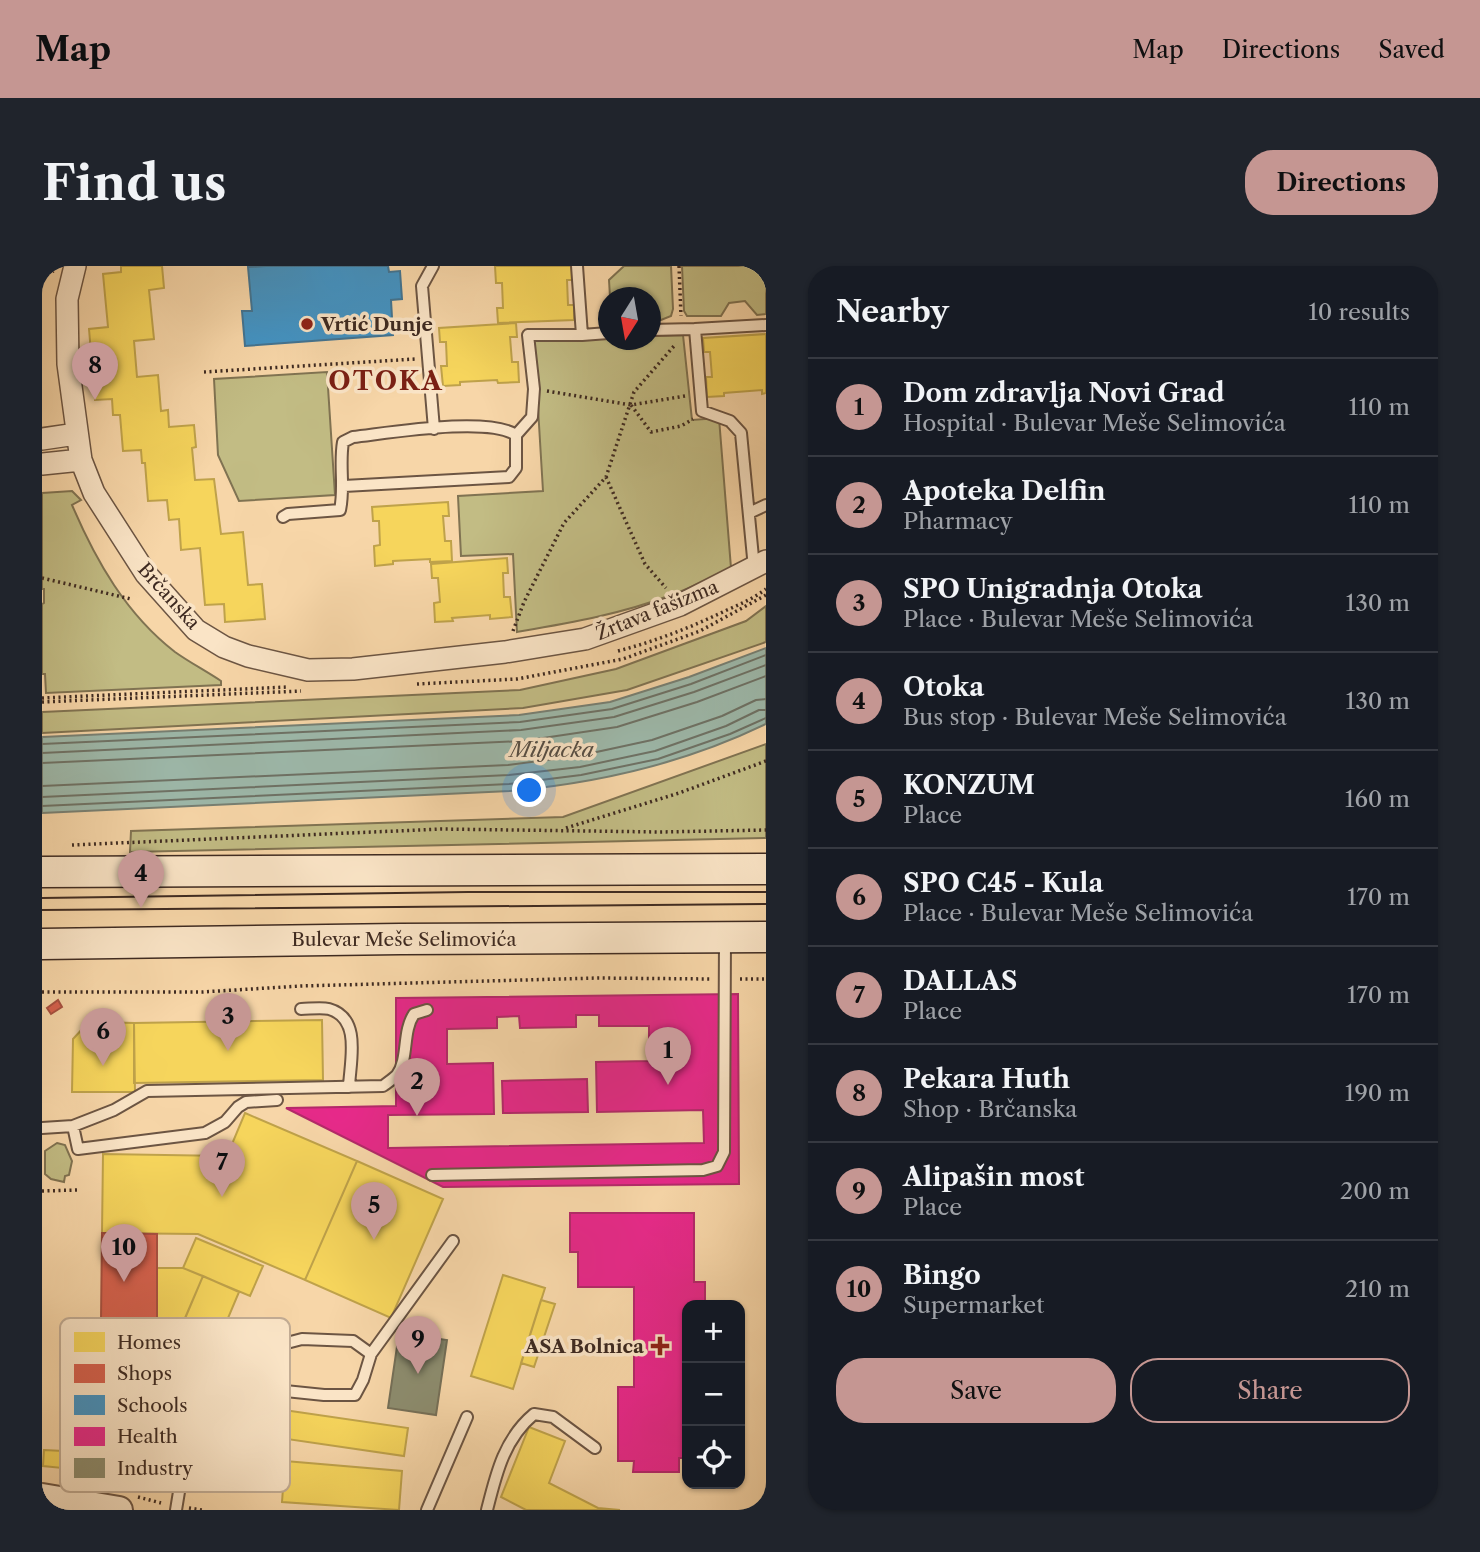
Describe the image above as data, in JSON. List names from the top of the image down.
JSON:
{
  "streets": {
    "main road": ["Bulevar Meše Selimovića"],
    "street": ["Brčanska", "Žrtava fašizma"]
  },
  "crossings": [
    ["Brčanska", "Žrtava fašizma"]
  ],
  "districts": ["OTOKA"],
  "water": ["Miljacka"],
  "places": {
    "other": ["Vrtić Dunje"],
    "health": ["ASA Bolnica"]
  },
  "legend": [
    "Homes",
    "Shops",
    "Schools",
    "Health",
    "Industry"
  ],
  "north": "bottom",
  "page": {
    "header": "Map",
    "nav": ["Map", "Directions", "Saved"],
    "buttons": [
      "Directions",
      ["Save", "Share"]
    ],
    "title": "Find us",
    "heading": ["Nearby", "10 results"],
    "pins": [
      "8",
      "4",
      "3",
      "6",
      "1",
      "2",
      "7",
      "5",
      "10",
      "9"
    ],
    "list": [
      {
        "mark": "1",
        "name": "Dom zdravlja Novi Grad",
        "note": "Hospital · Bulevar Meše Selimovića",
        "value": "110 m"
      },
      {
        "mark": "2",
        "name": "Apoteka Delfin",
        "note": "Pharmacy",
        "value": "110 m"
      },
      {
        "mark": "3",
        "name": "SPO Unigradnja Otoka",
        "note": "Place · Bulevar Meše Selimovića",
        "value": "130 m"
      },
      {
        "mark": "4",
        "name": "Otoka",
        "note": "Bus stop · Bulevar Meše Selimovića",
        "value": "130 m"
      },
      {
        "mark": "5",
        "name": "KONZUM",
        "note": "Place",
        "value": "160 m"
      },
      {
        "mark": "6",
        "name": "SPO C45 - Kula",
        "note": "Place · Bulevar Meše Selimovića",
        "value": "170 m"
      },
      {
        "mark": "7",
        "name": "DALLAS",
        "note": "Place",
        "value": "170 m"
      },
      {
        "mark": "8",
        "name": "Pekara Huth",
        "note": "Shop · Brčanska",
        "value": "190 m"
      },
      {
        "mark": "9",
        "name": "Alipašin most",
        "note": "Place",
        "value": "200 m"
      },
      {
        "mark": "10",
        "name": "Bingo",
        "note": "Supermarket",
        "value": "210 m"
      }
    ],
    "map_buttons": ["+", "−"]
  }
}
